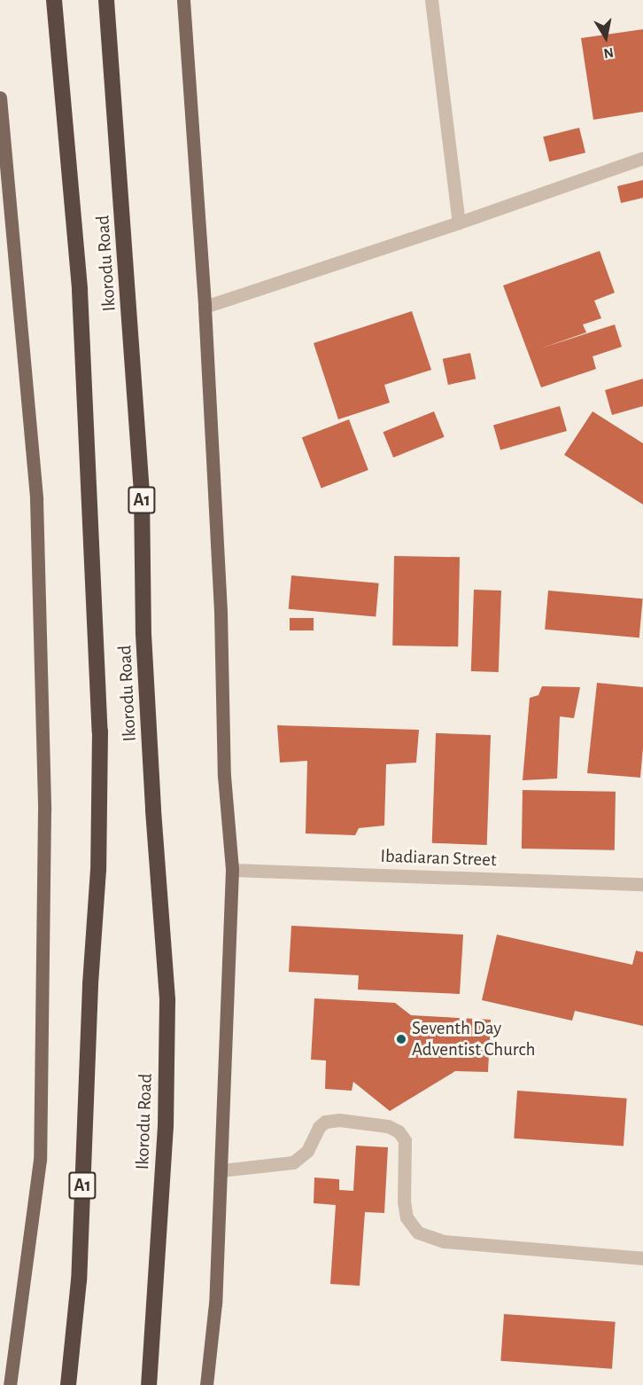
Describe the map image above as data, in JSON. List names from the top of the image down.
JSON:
{
  "streets": {
    "highway": ["Ikorodu Road", "A1"],
    "street": ["Ibadiaran Street"]
  },
  "places": ["Seventh Day Adventist Church"],
  "north": "bottom"
}
